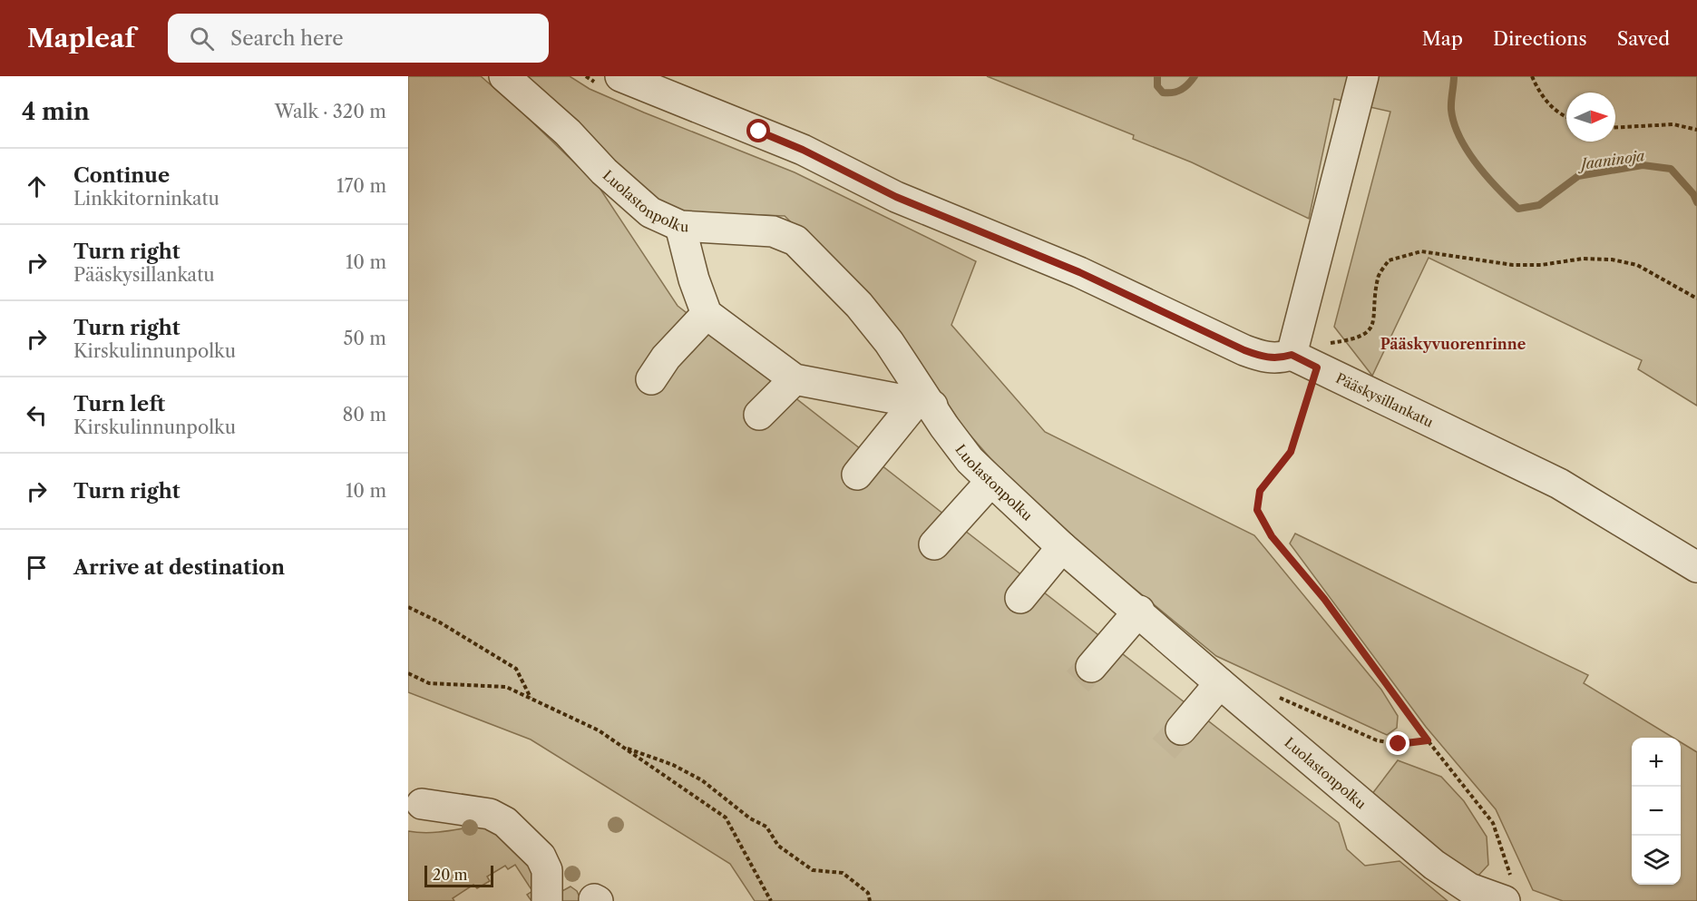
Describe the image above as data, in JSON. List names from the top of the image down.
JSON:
{
  "streets": {
    "street": ["Luolastonpolku", "Pääskysillankatu"]
  },
  "districts": ["Pääskyvuorenrinne"],
  "water": ["Jaaninoja"],
  "scale_bar": "20 m",
  "north": "right",
  "page": {
    "header": "Mapleaf",
    "search": "Search here",
    "nav": ["Map", "Directions", "Saved"],
    "heading": ["4 min", "Walk · 320 m"],
    "list": [
      ["Continue", "Linkkitorninkatu", "170 m"],
      ["Turn right", "Pääskysillankatu", "10 m"],
      ["Turn right", "Kirskulinnunpolku", "50 m"],
      ["Turn left", "Kirskulinnunpolku", "80 m"],
      ["Turn right", "10 m"],
      "Arrive at destination"
    ],
    "map_buttons": ["+", "−"],
    "scale": "20 m"
  }
}
